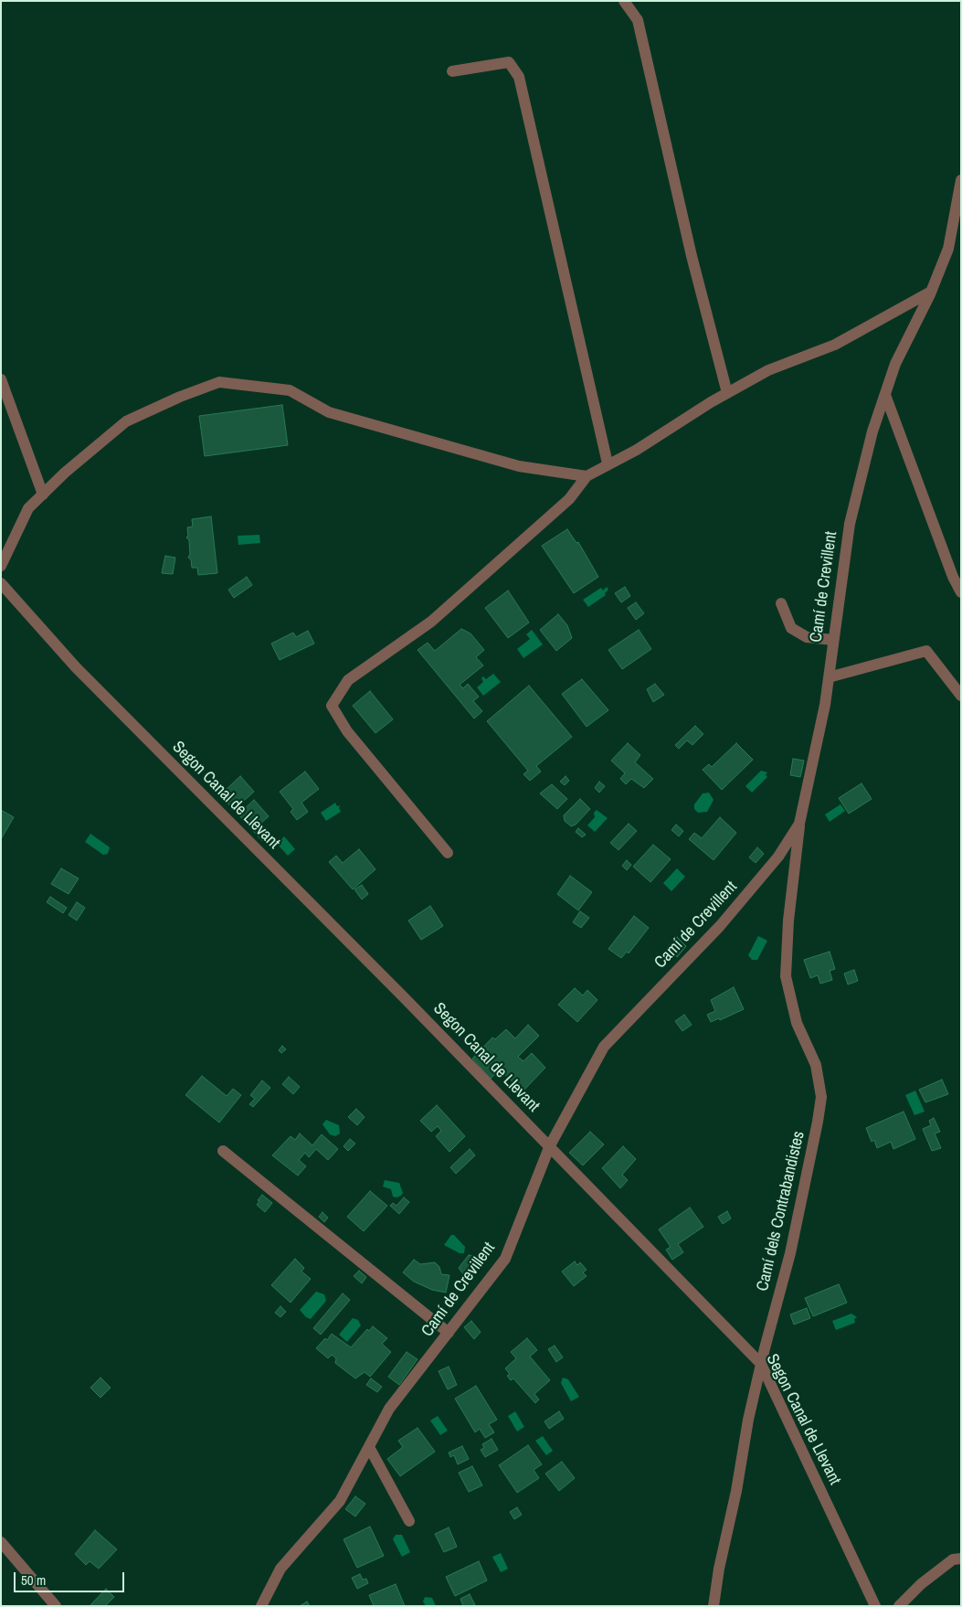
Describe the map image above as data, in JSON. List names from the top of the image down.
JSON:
{
  "streets": {
    "street": ["Camí de Crevillent", "Segon Canal de Llevant", "Camí dels Contrabandistes"]
  },
  "crossings": [
    ["Camí de Crevillent", "Segon Canal de Llevant"],
    ["Camí de Crevillent", "Camí dels Contrabandistes"],
    ["Segon Canal de Llevant", "Camí dels Contrabandistes"]
  ],
  "scale_bar": "50 m"
}
